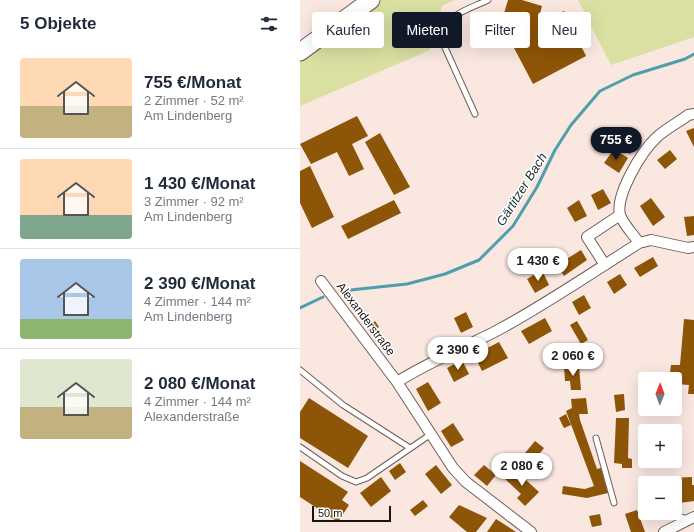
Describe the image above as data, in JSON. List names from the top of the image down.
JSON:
{
  "streets": {
    "street": ["Alexanderstraße"]
  },
  "water": ["Gärtitzer Bach"],
  "scale_bar": "50 m",
  "north": "top",
  "page": {
    "heading": "5 Objekte",
    "chip": [
      "Kaufen",
      "Mieten",
      "Filter",
      "Neu"
    ],
    "list": [
      {
        "name": "755 €/Monat",
        "note": "2 Zimmer · 52 m² · Am Lindenberg"
      },
      {
        "name": "1 430 €/Monat",
        "note": "3 Zimmer · 92 m² · Am Lindenberg"
      },
      {
        "name": "2 390 €/Monat",
        "note": "4 Zimmer · 144 m² · Am Lindenberg"
      },
      {
        "name": "2 080 €/Monat",
        "note": "4 Zimmer · 144 m² · Alexanderstraße"
      }
    ],
    "price": [
      "755 €",
      "1 430 €",
      "2 390 €",
      "2 060 €",
      "2 080 €"
    ],
    "map_buttons": ["+", "−"],
    "scale": "50 m"
  }
}
